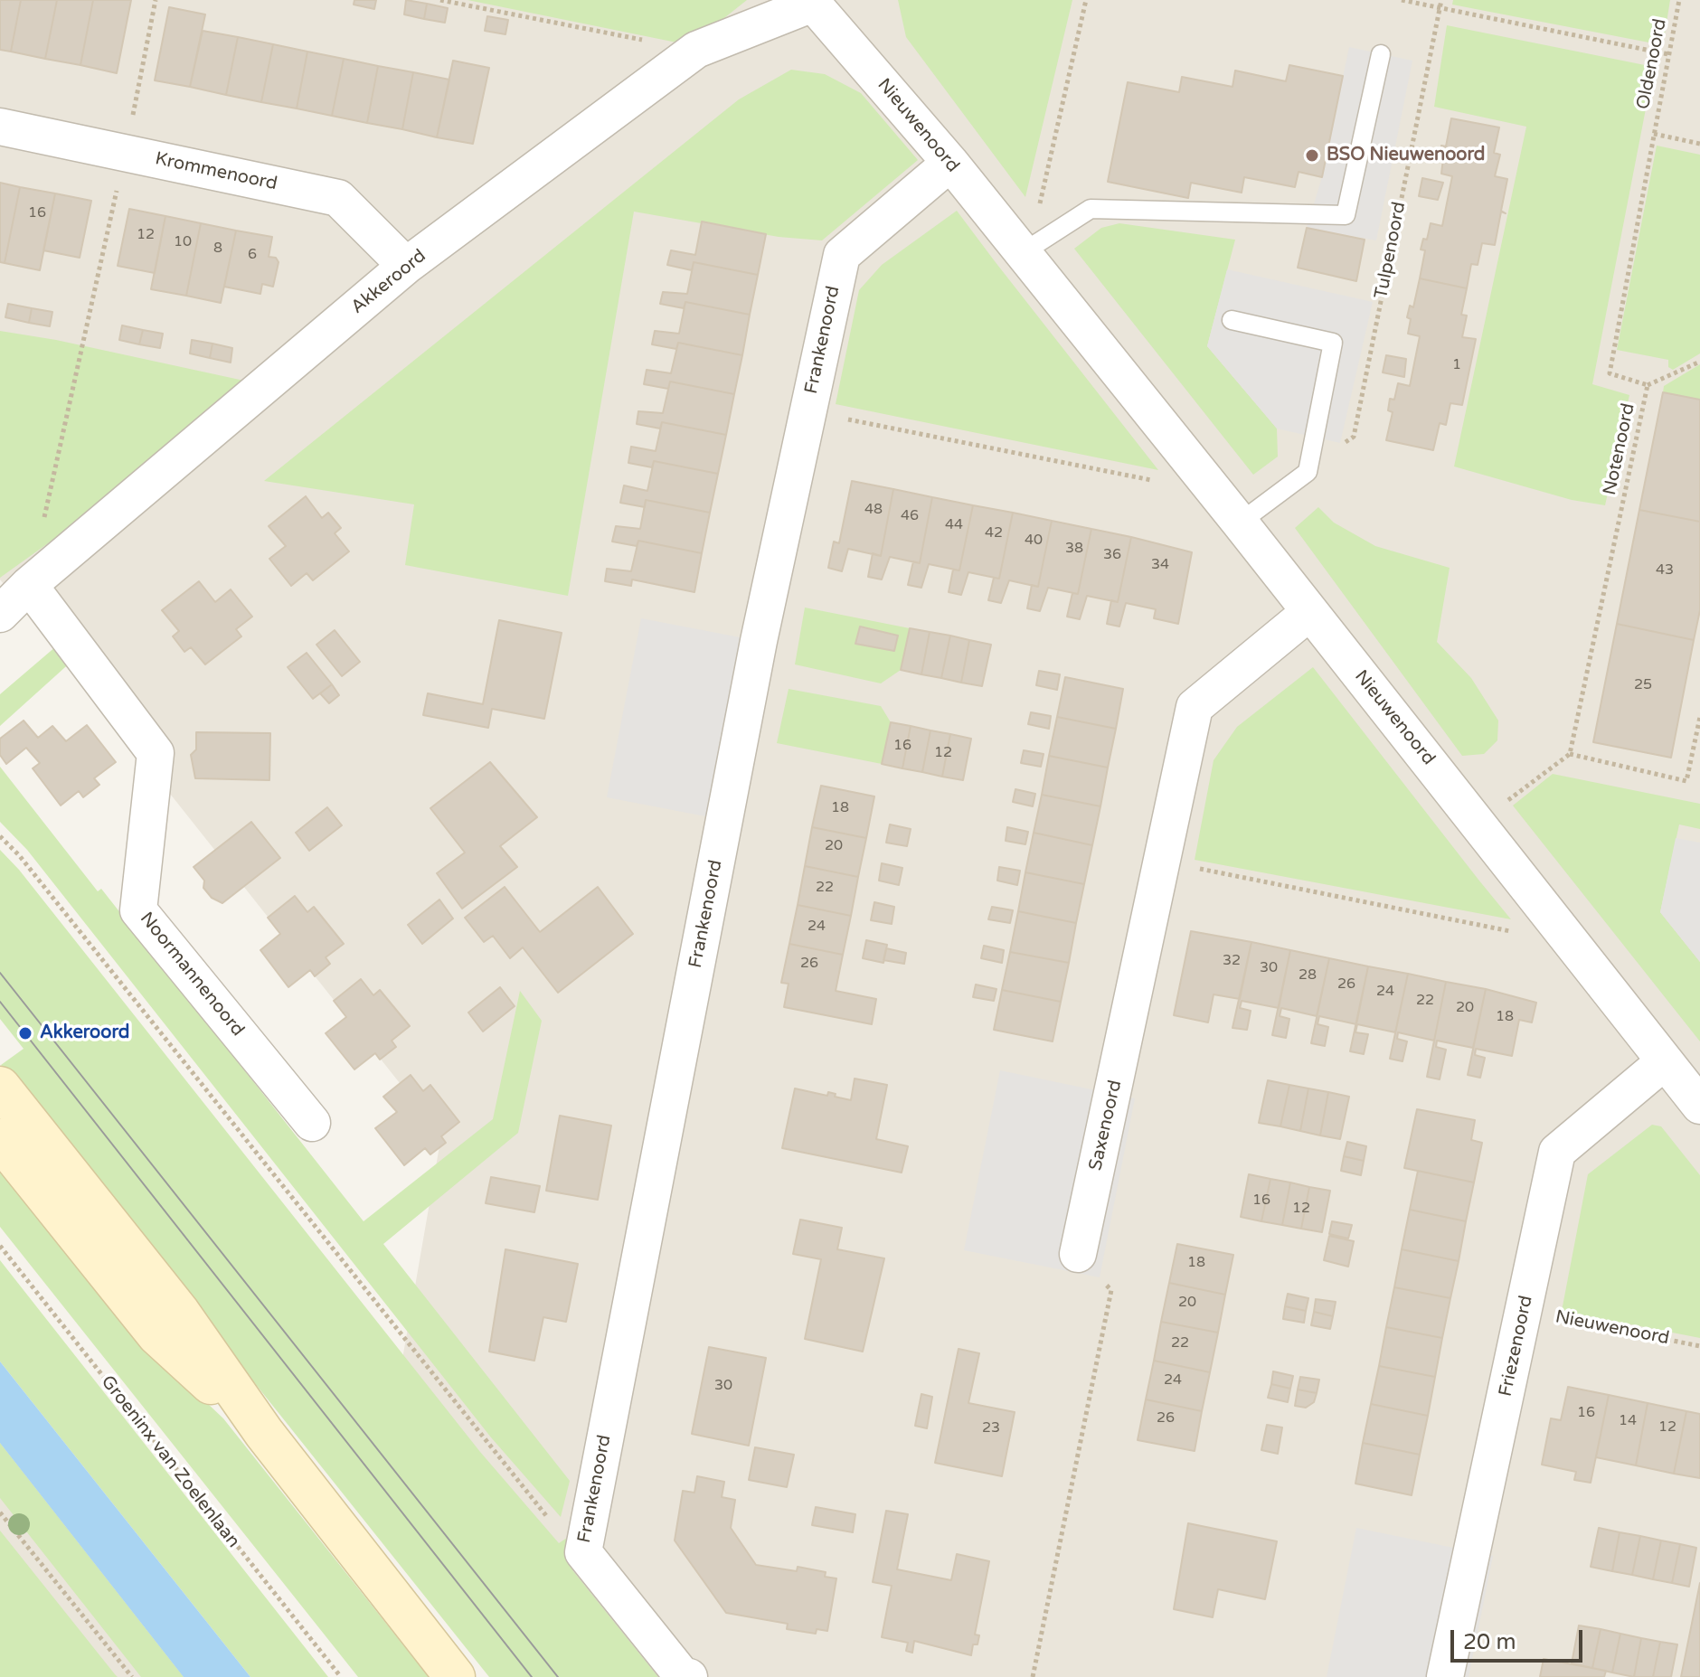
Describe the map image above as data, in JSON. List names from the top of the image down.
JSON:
{
  "streets": {
    "street": [
      "Nieuwenoord",
      "Krommenoord",
      "Akkeroord",
      "Frankenoord",
      "Noormannenoord",
      "Saxenoord",
      "Friezenoord"
    ],
    "path": [
      "Oldenoord",
      "Tulpenoord",
      "Notenoord",
      "Groeninx van Zoelenlaan"
    ]
  },
  "crossings": [
    ["Oldenoord", "Notenoord"],
    ["Nieuwenoord", "Akkeroord"],
    ["Nieuwenoord", "Frankenoord"],
    ["Nieuwenoord", "Saxenoord"],
    ["Nieuwenoord", "Friezenoord"],
    ["Krommenoord", "Akkeroord"],
    ["Akkeroord", "Noormannenoord"]
  ],
  "places": ["BSO Nieuwenoord", "Akkeroord"],
  "house_numbers": [
    "16",
    "12",
    "10",
    "8",
    "6",
    "1",
    "48",
    "46",
    "44",
    "42",
    "40",
    "38",
    "36",
    "34",
    "43",
    "25",
    "16",
    "12",
    "18",
    "20",
    "22",
    "24",
    "32",
    "26",
    "30",
    "28",
    "26",
    "24",
    "22",
    "20",
    "18",
    "16",
    "12",
    "18",
    "20",
    "22",
    "24",
    "30",
    "16",
    "26",
    "14",
    "12",
    "23"
  ],
  "scale_bar": "20 m"
}
